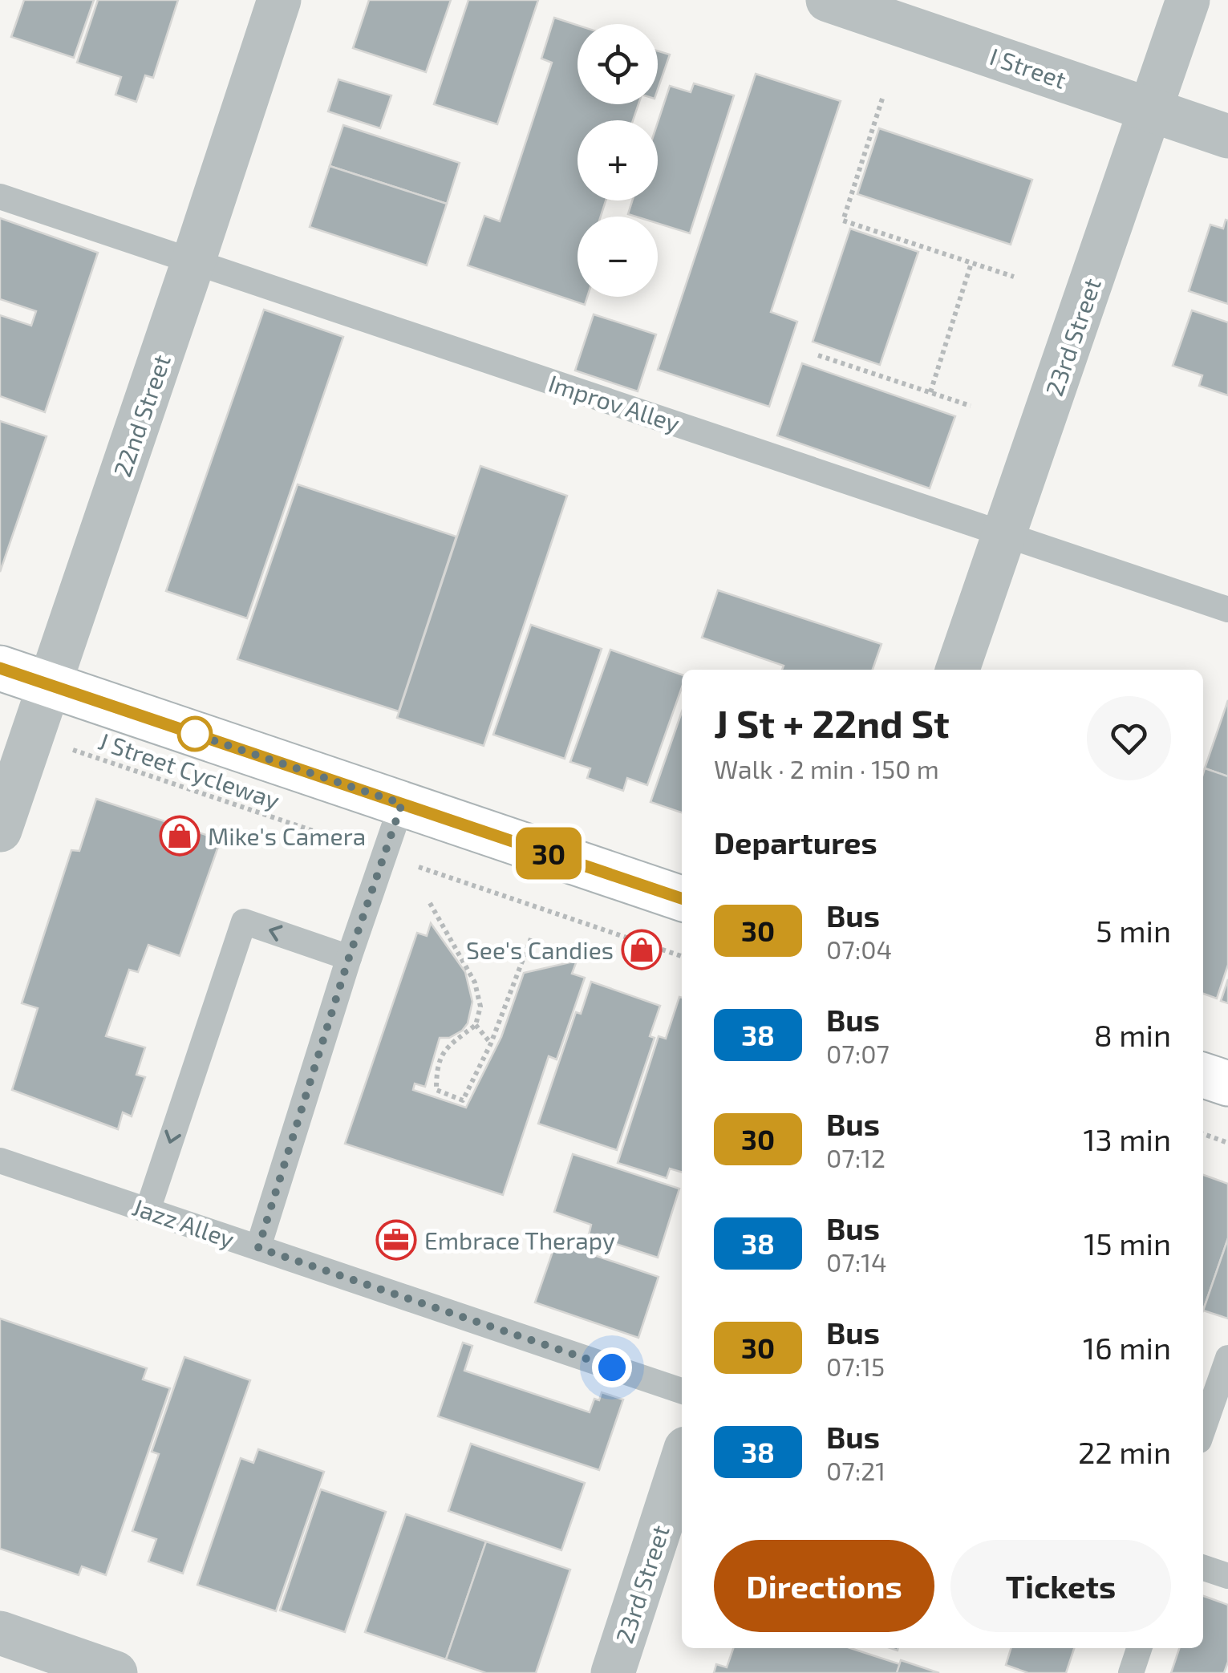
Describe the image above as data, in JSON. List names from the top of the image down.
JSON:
{
  "streets": {
    "street": ["I Street", "23rd Street", "22nd Street"],
    "lane": ["Improv Alley", "Jazz Alley"],
    "path": ["J Street Cycleway"]
  },
  "crossings": [
    ["I Street", "23rd Street"],
    ["23rd Street", "Improv Alley"],
    ["Improv Alley", "22nd Street"],
    ["22nd Street", "J Street Cycleway"]
  ],
  "places": {
    "shop": ["Mike's Camera", "See's Candies"],
    "office": ["Embrace Therapy"]
  },
  "lines": ["bus line 30"],
  "page": {
    "on_map": "30",
    "map_buttons": ["+", "−"],
    "heading": [
      ["J St + 22nd St", "Walk · 2 min · 150 m"],
      "Departures"
    ],
    "list": [
      {
        "mark": "30",
        "name": "Bus",
        "note": "07:04",
        "value": "5 min"
      },
      {
        "mark": "38",
        "name": "Bus",
        "note": "07:07",
        "value": "8 min"
      },
      {
        "mark": "30",
        "name": "Bus",
        "note": "07:12",
        "value": "13 min"
      },
      {
        "mark": "38",
        "name": "Bus",
        "note": "07:14",
        "value": "15 min"
      },
      {
        "mark": "30",
        "name": "Bus",
        "note": "07:15",
        "value": "16 min"
      },
      {
        "mark": "38",
        "name": "Bus",
        "note": "07:21",
        "value": "22 min"
      }
    ],
    "buttons": ["Directions", "Tickets"]
  }
}
